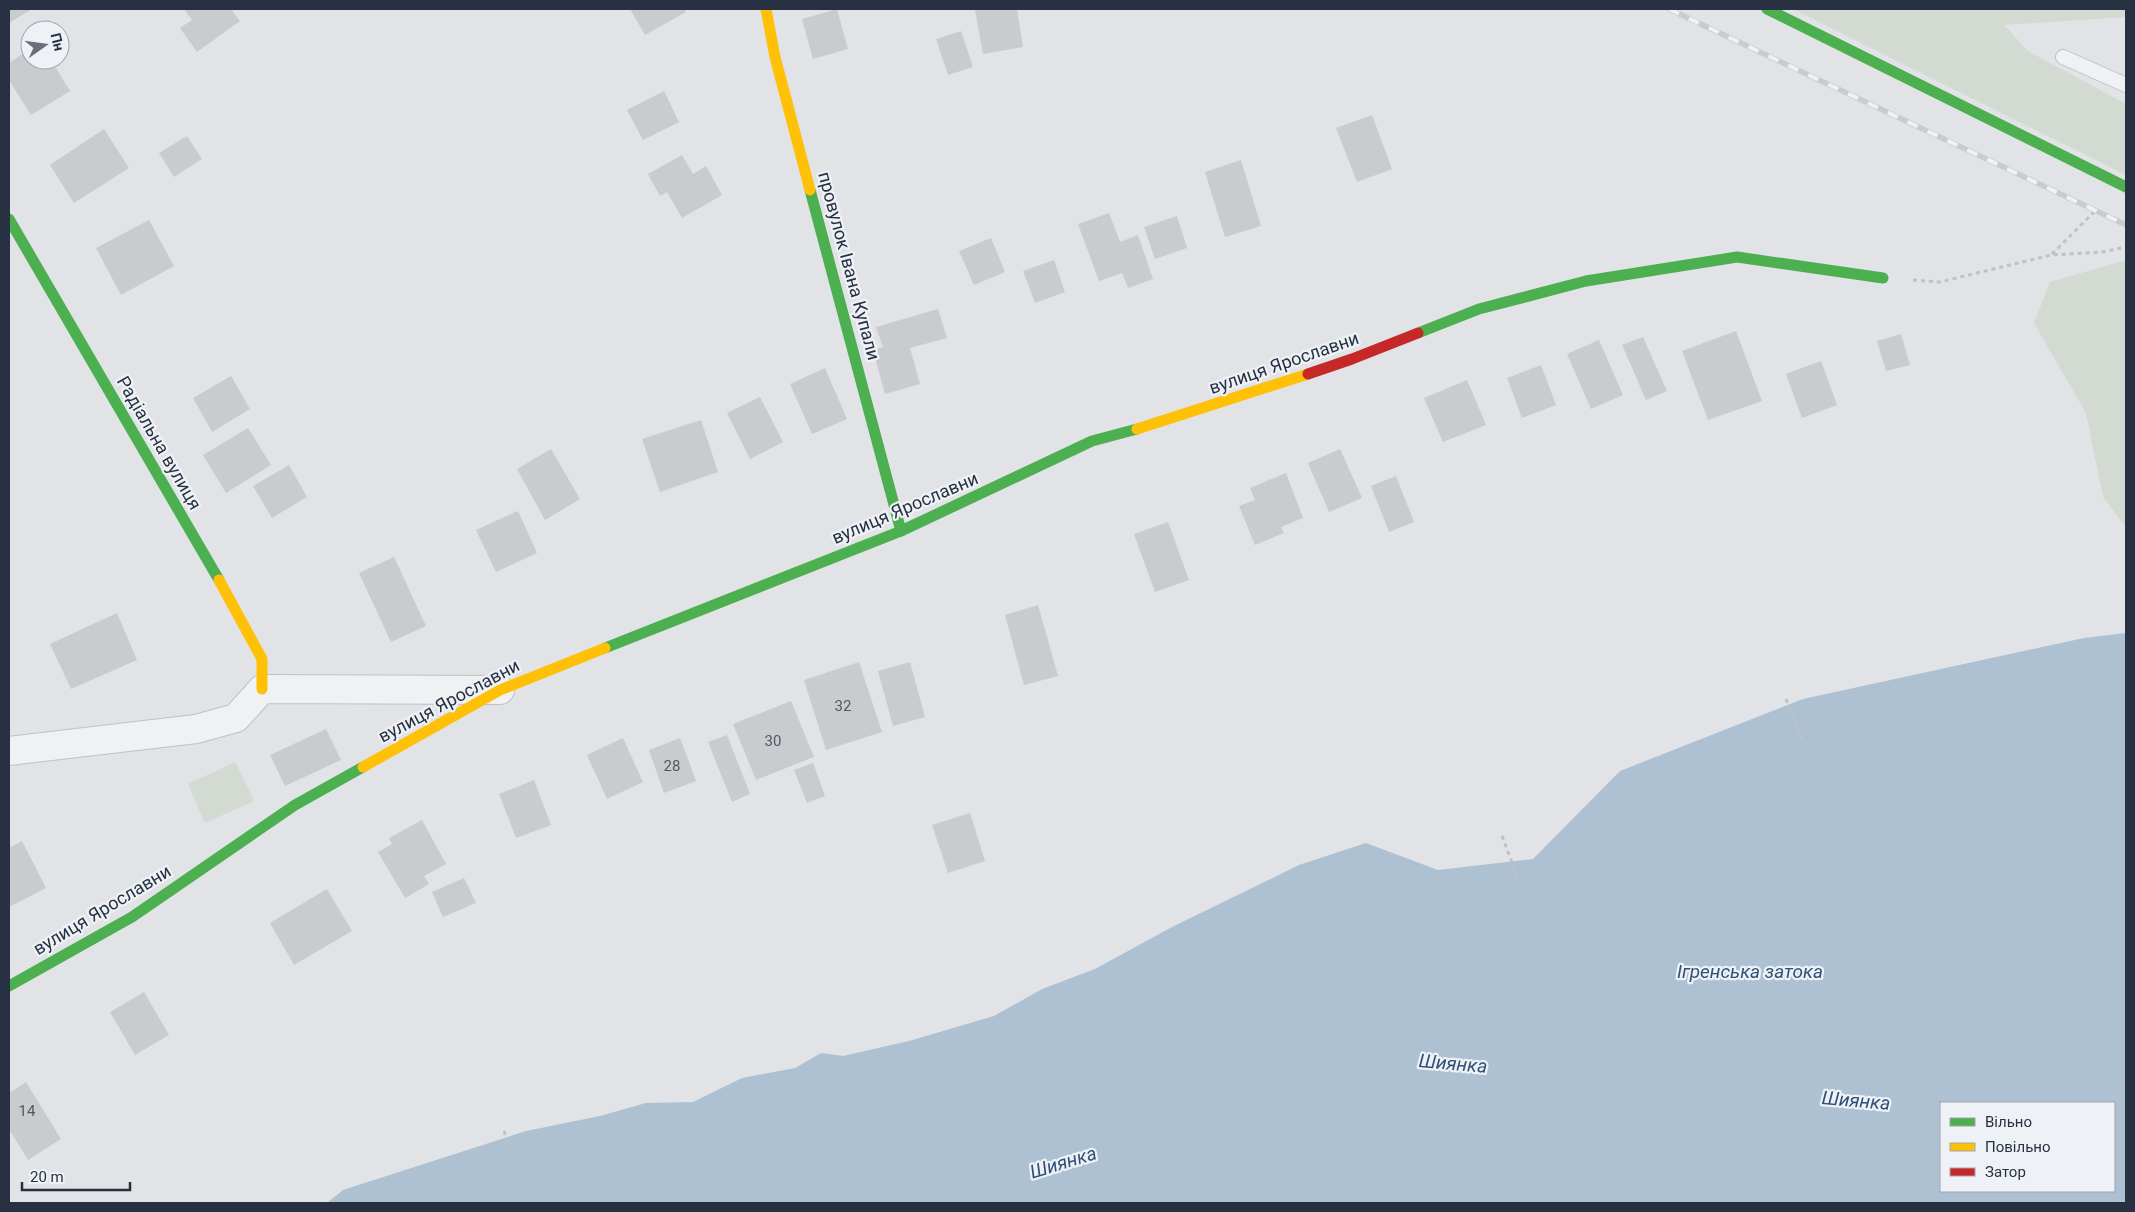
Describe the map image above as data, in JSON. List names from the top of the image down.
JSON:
{
  "streets": {
    "street": ["провулок Івана Купали", "вулиця Ярославни", "Радіальна вулиця"]
  },
  "crossings": [
    ["провулок Івана Купали", "вулиця Ярославни"]
  ],
  "water": ["Ігренська затока", "Шиянка"],
  "house_numbers": [
    "32",
    "30",
    "28",
    "14"
  ],
  "legend": ["Вільно", "Повільно", "Затор"],
  "scale_bar": "20 m",
  "north": "right"
}
